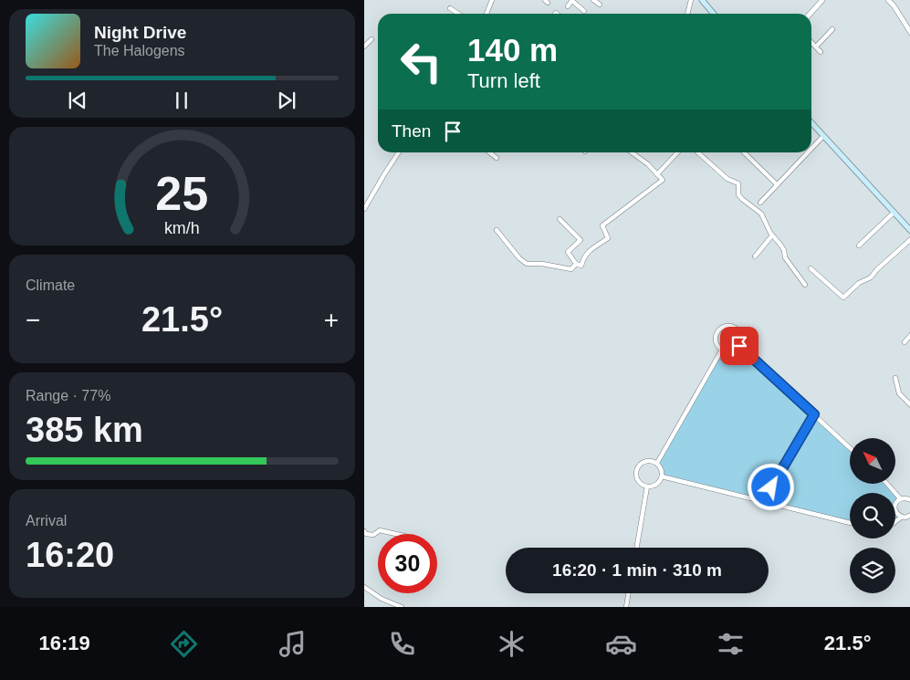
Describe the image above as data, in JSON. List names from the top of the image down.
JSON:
{
  "north": "top left",
  "page": {
    "song": ["Night Drive", "The Halogens"],
    "turn": ["140 m", "Turn left"],
    "then": "Then",
    "tile": [
      "Climate",
      ["Range · 77%", "385 km"],
      ["Arrival", "16:20"]
    ],
    "heat": ["−", "21.5°", "+"],
    "limit": "30",
    "trip": "16:20 · 1 min · 310 m",
    "tabs": ["16:19", "21.5°"],
    "gauge": ["25", "km/h"]
  }
}
